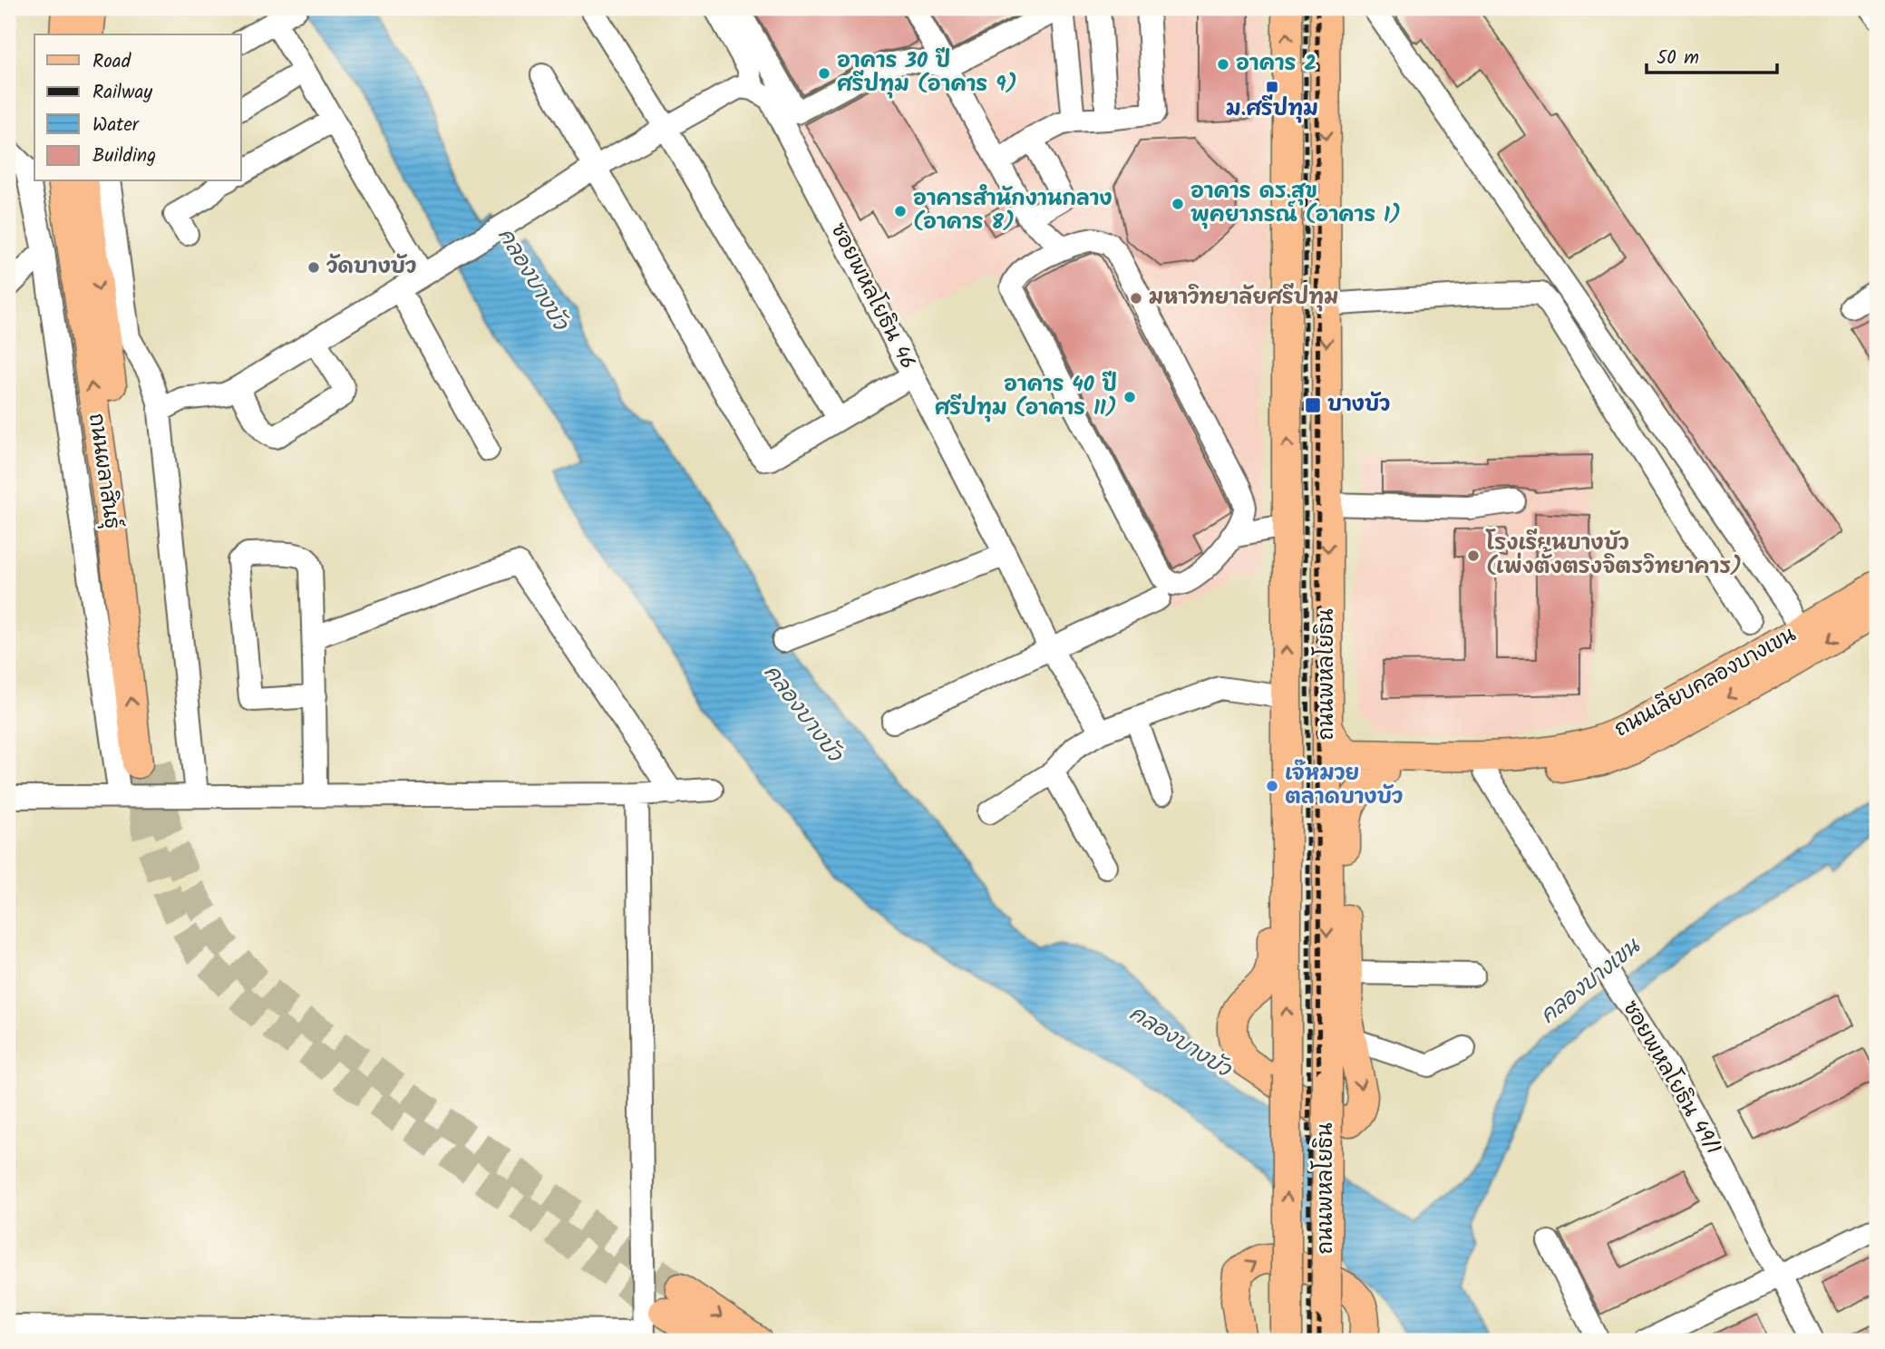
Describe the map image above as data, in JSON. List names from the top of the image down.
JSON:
{
  "streets": {
    "main road": ["ถนนผลาสินธุ์", "ถนนพหลโยธิน", "ถนนเลียบคลองบางเขน"],
    "street": ["ซอยพหลโยธิน 46", "ซอยพหลโยธิน 49/1"]
  },
  "crossings": [
    ["ถนนเลียบคลองบางเขน", "ซอยพหลโยธิน 49/1"]
  ],
  "water": ["คลองบางบัว", "คลองบางเขน"],
  "places": {
    "other": [
      "อาคาร 2",
      "อาคาร 30 ปี ศรีปทุม (อาคาร 9)",
      "อาคาร ดร.สุข พุคยาภรณ์ (อาคาร 1)",
      "อาคารสำนักงานกลาง (อาคาร 8)",
      "วัดบางบัว",
      "มหาวิทยาลัยศรีปทุม",
      "อาคาร 40 ปี ศรีปทุม (อาคาร 11)",
      "โรงเรียนบางบัว (เพ่งตั้งตรงจิตรวิทยาคาร)",
      "เจ๊หมวย ตลาดบางบัว"
    ],
    "transit": ["ม.ศรีปทุม", "บางบัว"]
  },
  "legend": [
    "Road",
    "Railway",
    "Water",
    "Building"
  ],
  "scale_bar": "50 m"
}
